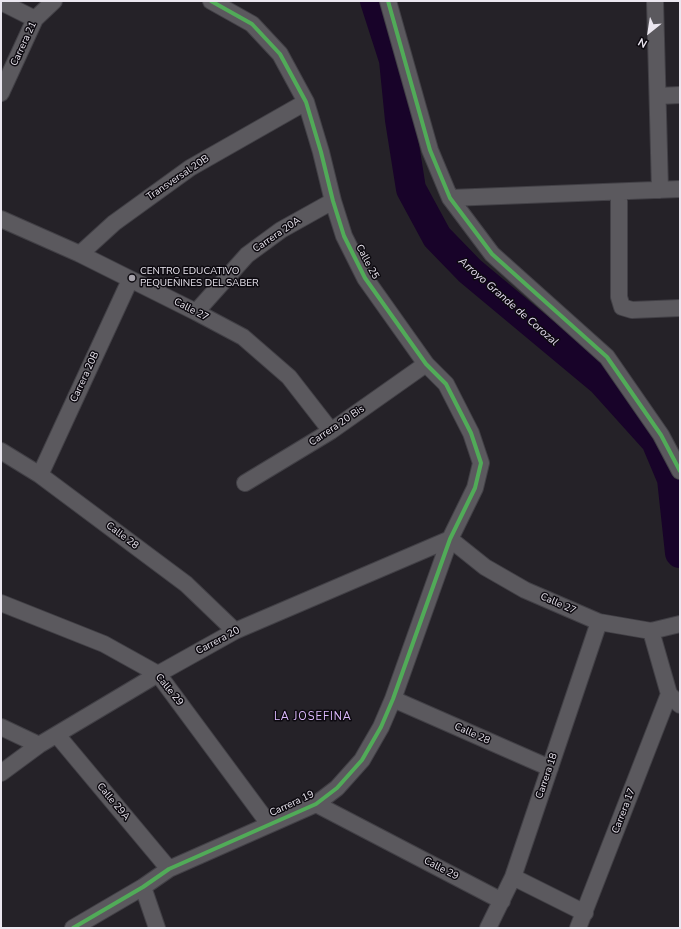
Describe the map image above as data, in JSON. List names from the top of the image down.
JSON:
{
  "streets": {
    "street": [
      "Carrera 21",
      "Transversal 20B",
      "Carrera 20A",
      "Calle 25",
      "Calle 27",
      "Carrera 20B",
      "Carrera 20 Bis",
      "Calle 28",
      "Carrera 20",
      "Calle 29",
      "Carrera 18",
      "Calle 29A",
      "Carrera 19",
      "Carrera 17"
    ]
  },
  "crossings": [
    ["Transversal 20B", "Calle 25"],
    ["Transversal 20B", "Calle 27"],
    ["Carrera 20A", "Calle 25"],
    ["Carrera 20A", "Calle 27"],
    ["Calle 25", "Calle 27"],
    ["Calle 25", "Carrera 20 Bis"],
    ["Calle 25", "Carrera 20"],
    ["Calle 25", "Carrera 19"],
    ["Calle 27", "Carrera 20B"],
    ["Calle 27", "Carrera 20 Bis"],
    ["Calle 27", "Carrera 20"],
    ["Calle 27", "Carrera 18"],
    ["Calle 27", "Carrera 19"],
    ["Carrera 20B", "Calle 28"],
    ["Calle 28", "Carrera 20"],
    ["Calle 28", "Carrera 18"],
    ["Calle 28", "Carrera 19"],
    ["Carrera 20", "Calle 29"],
    ["Carrera 20", "Calle 29A"],
    ["Carrera 20", "Carrera 19"],
    ["Calle 29", "Carrera 18"],
    ["Calle 29", "Carrera 19"],
    ["Calle 29A", "Carrera 19"]
  ],
  "districts": ["LA JOSEFINA"],
  "water": ["Arroyo Grande de Corozal"],
  "places": ["CENTRO EDUCATIVO PEQUEÑINES DEL SABER"],
  "north": "bottom left"
}
